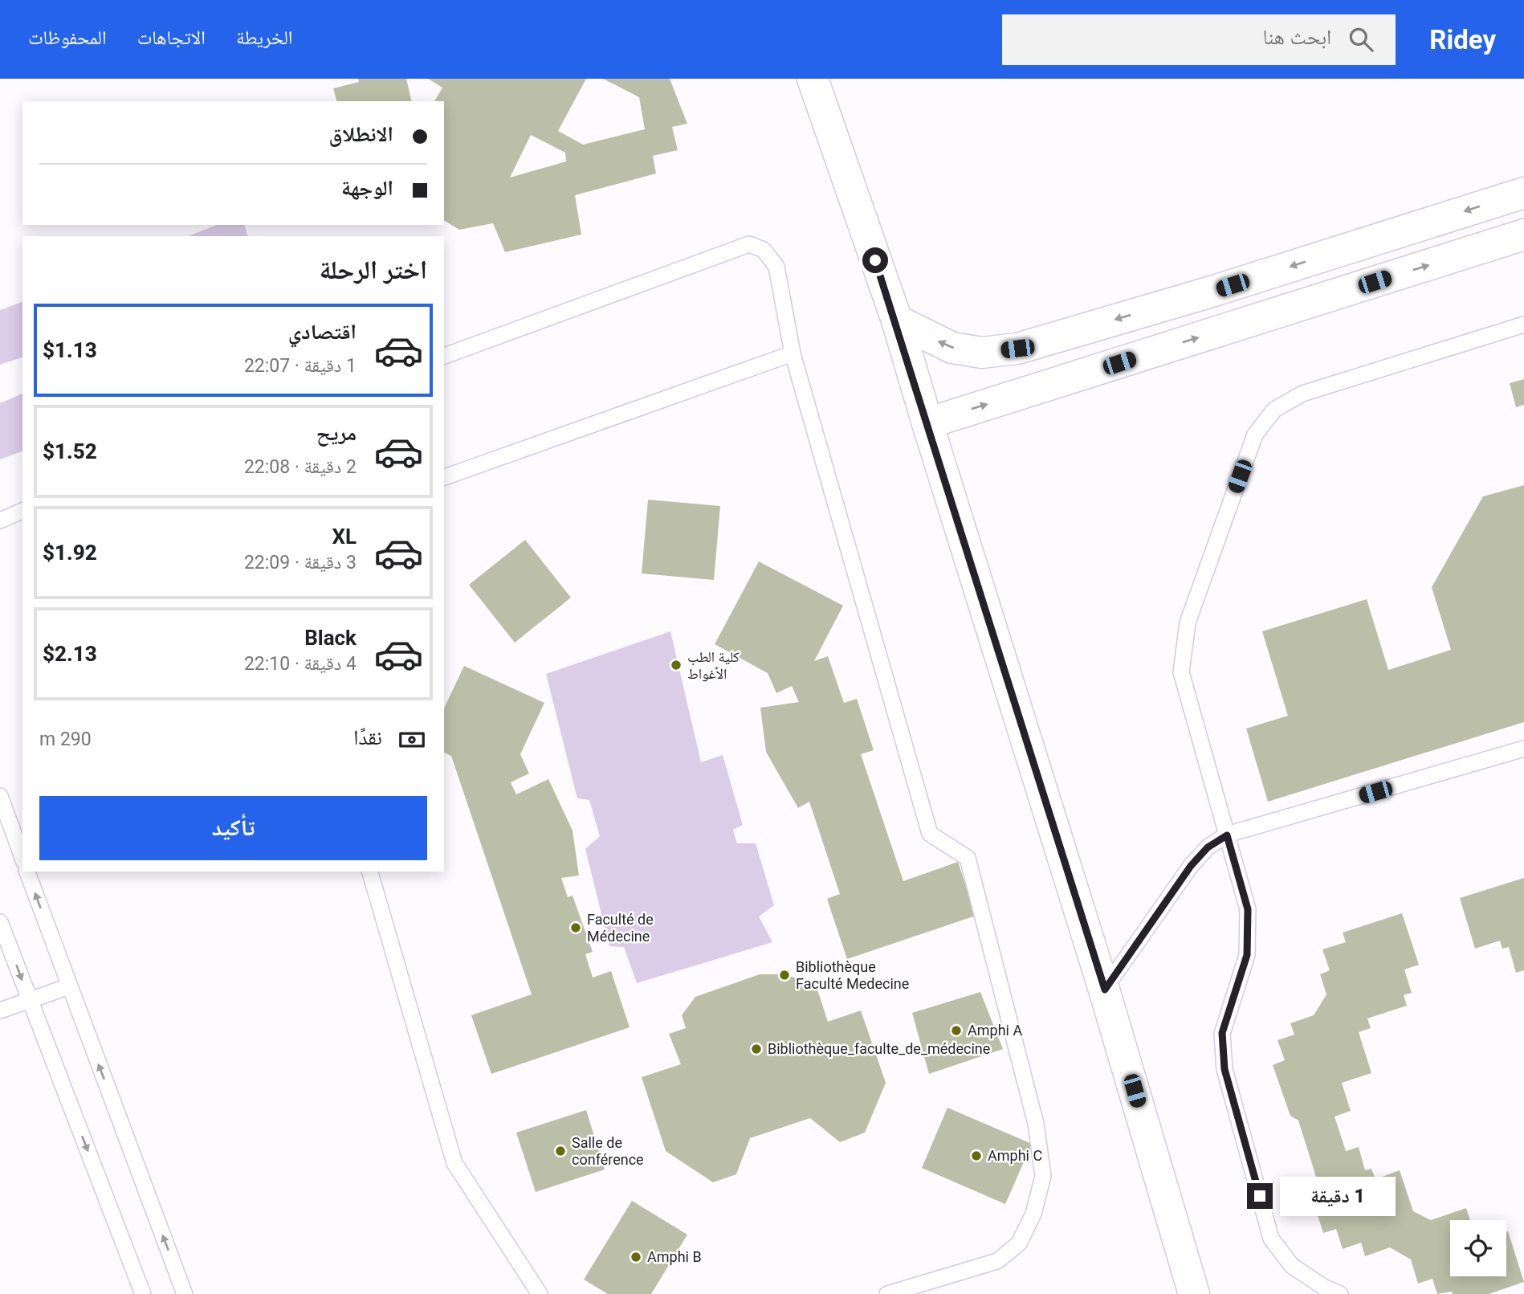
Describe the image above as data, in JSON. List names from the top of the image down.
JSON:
{
  "places": [
    "كلية الطب الأغواط",
    "Faculté de Médecine",
    "Bibliothèque Faculté Medecine",
    "Amphi A",
    "Bibliothèque_faculte_de_médecine",
    "Salle de conférence",
    "Amphi C",
    "Amphi B"
  ],
  "page": {
    "header": "Ridey",
    "search": "ابحث هنا",
    "nav": ["الخريطة", "الاتجاهات", "المحفوظات"],
    "banner": ["الانطلاق", "الوجهة"],
    "heading": "اختر الرحلة",
    "list": [
      {
        "name": "اقتصادي",
        "note": "1 دقيقة · 22:07",
        "value": "$1.13"
      },
      {
        "name": "مريح",
        "note": "2 دقيقة · 22:08",
        "value": "$1.52"
      },
      {
        "name": "XL",
        "note": "3 دقيقة · 22:09",
        "value": "$1.92"
      },
      {
        "name": "Black",
        "note": "4 دقيقة · 22:10",
        "value": "$2.13"
      }
    ],
    "pay": ["نقدًا", "290 m"],
    "buttons": "تأكيد",
    "bubble": "1 دقيقة"
  }
}
